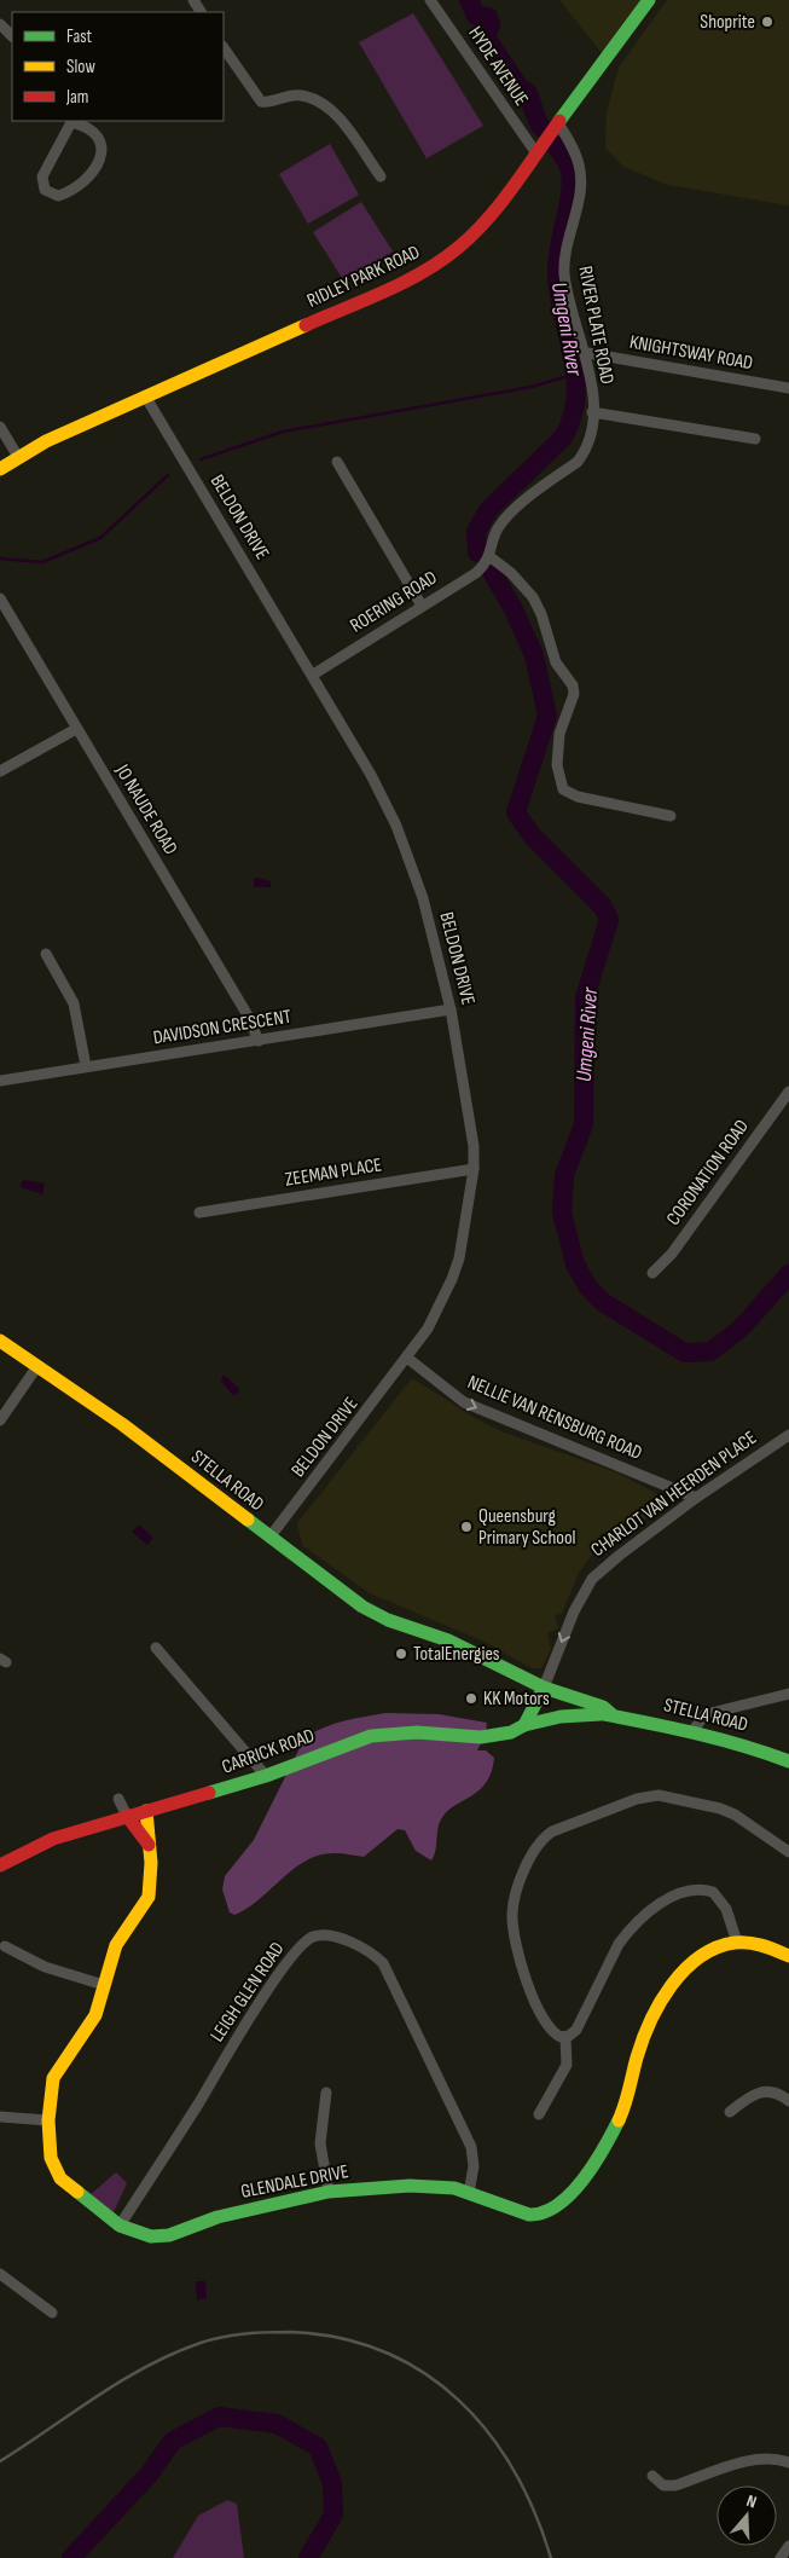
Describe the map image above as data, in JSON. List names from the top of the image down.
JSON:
{
  "streets": {
    "street": [
      "HYDE AVENUE",
      "RIDLEY PARK ROAD",
      "RIVER PLATE ROAD",
      "KNIGHTSWAY ROAD",
      "BELDON DRIVE",
      "ROERING ROAD",
      "JO NAUDE ROAD",
      "DAVIDSON CRESCENT",
      "ZEEMAN PLACE",
      "CORONATION ROAD",
      "NELLIE VAN RENSBURG ROAD",
      "STELLA ROAD",
      "CHARLOT VAN HEERDEN PLACE",
      "CARRICK ROAD",
      "LEIGH GLEN ROAD",
      "GLENDALE DRIVE"
    ]
  },
  "crossings": [
    ["HYDE AVENUE", "RIDLEY PARK ROAD"],
    ["RIDLEY PARK ROAD", "RIVER PLATE ROAD"],
    ["RIDLEY PARK ROAD", "BELDON DRIVE"],
    ["RIVER PLATE ROAD", "KNIGHTSWAY ROAD"],
    ["RIVER PLATE ROAD", "ROERING ROAD"],
    ["BELDON DRIVE", "ROERING ROAD"],
    ["BELDON DRIVE", "DAVIDSON CRESCENT"],
    ["BELDON DRIVE", "ZEEMAN PLACE"],
    ["BELDON DRIVE", "NELLIE VAN RENSBURG ROAD"],
    ["BELDON DRIVE", "STELLA ROAD"],
    ["JO NAUDE ROAD", "DAVIDSON CRESCENT"],
    ["NELLIE VAN RENSBURG ROAD", "CHARLOT VAN HEERDEN PLACE"],
    ["STELLA ROAD", "CHARLOT VAN HEERDEN PLACE"],
    ["STELLA ROAD", "CARRICK ROAD"],
    ["CARRICK ROAD", "GLENDALE DRIVE"],
    ["LEIGH GLEN ROAD", "GLENDALE DRIVE"]
  ],
  "one_way": ["NELLIE VAN RENSBURG ROAD", "CHARLOT VAN HEERDEN PLACE"],
  "water": ["Umgeni River"],
  "places": [
    "Shoprite",
    "Queensburg Primary School",
    "TotalEnergies",
    "KK Motors"
  ],
  "legend": ["Fast", "Slow", "Jam"],
  "north": "top"
}
